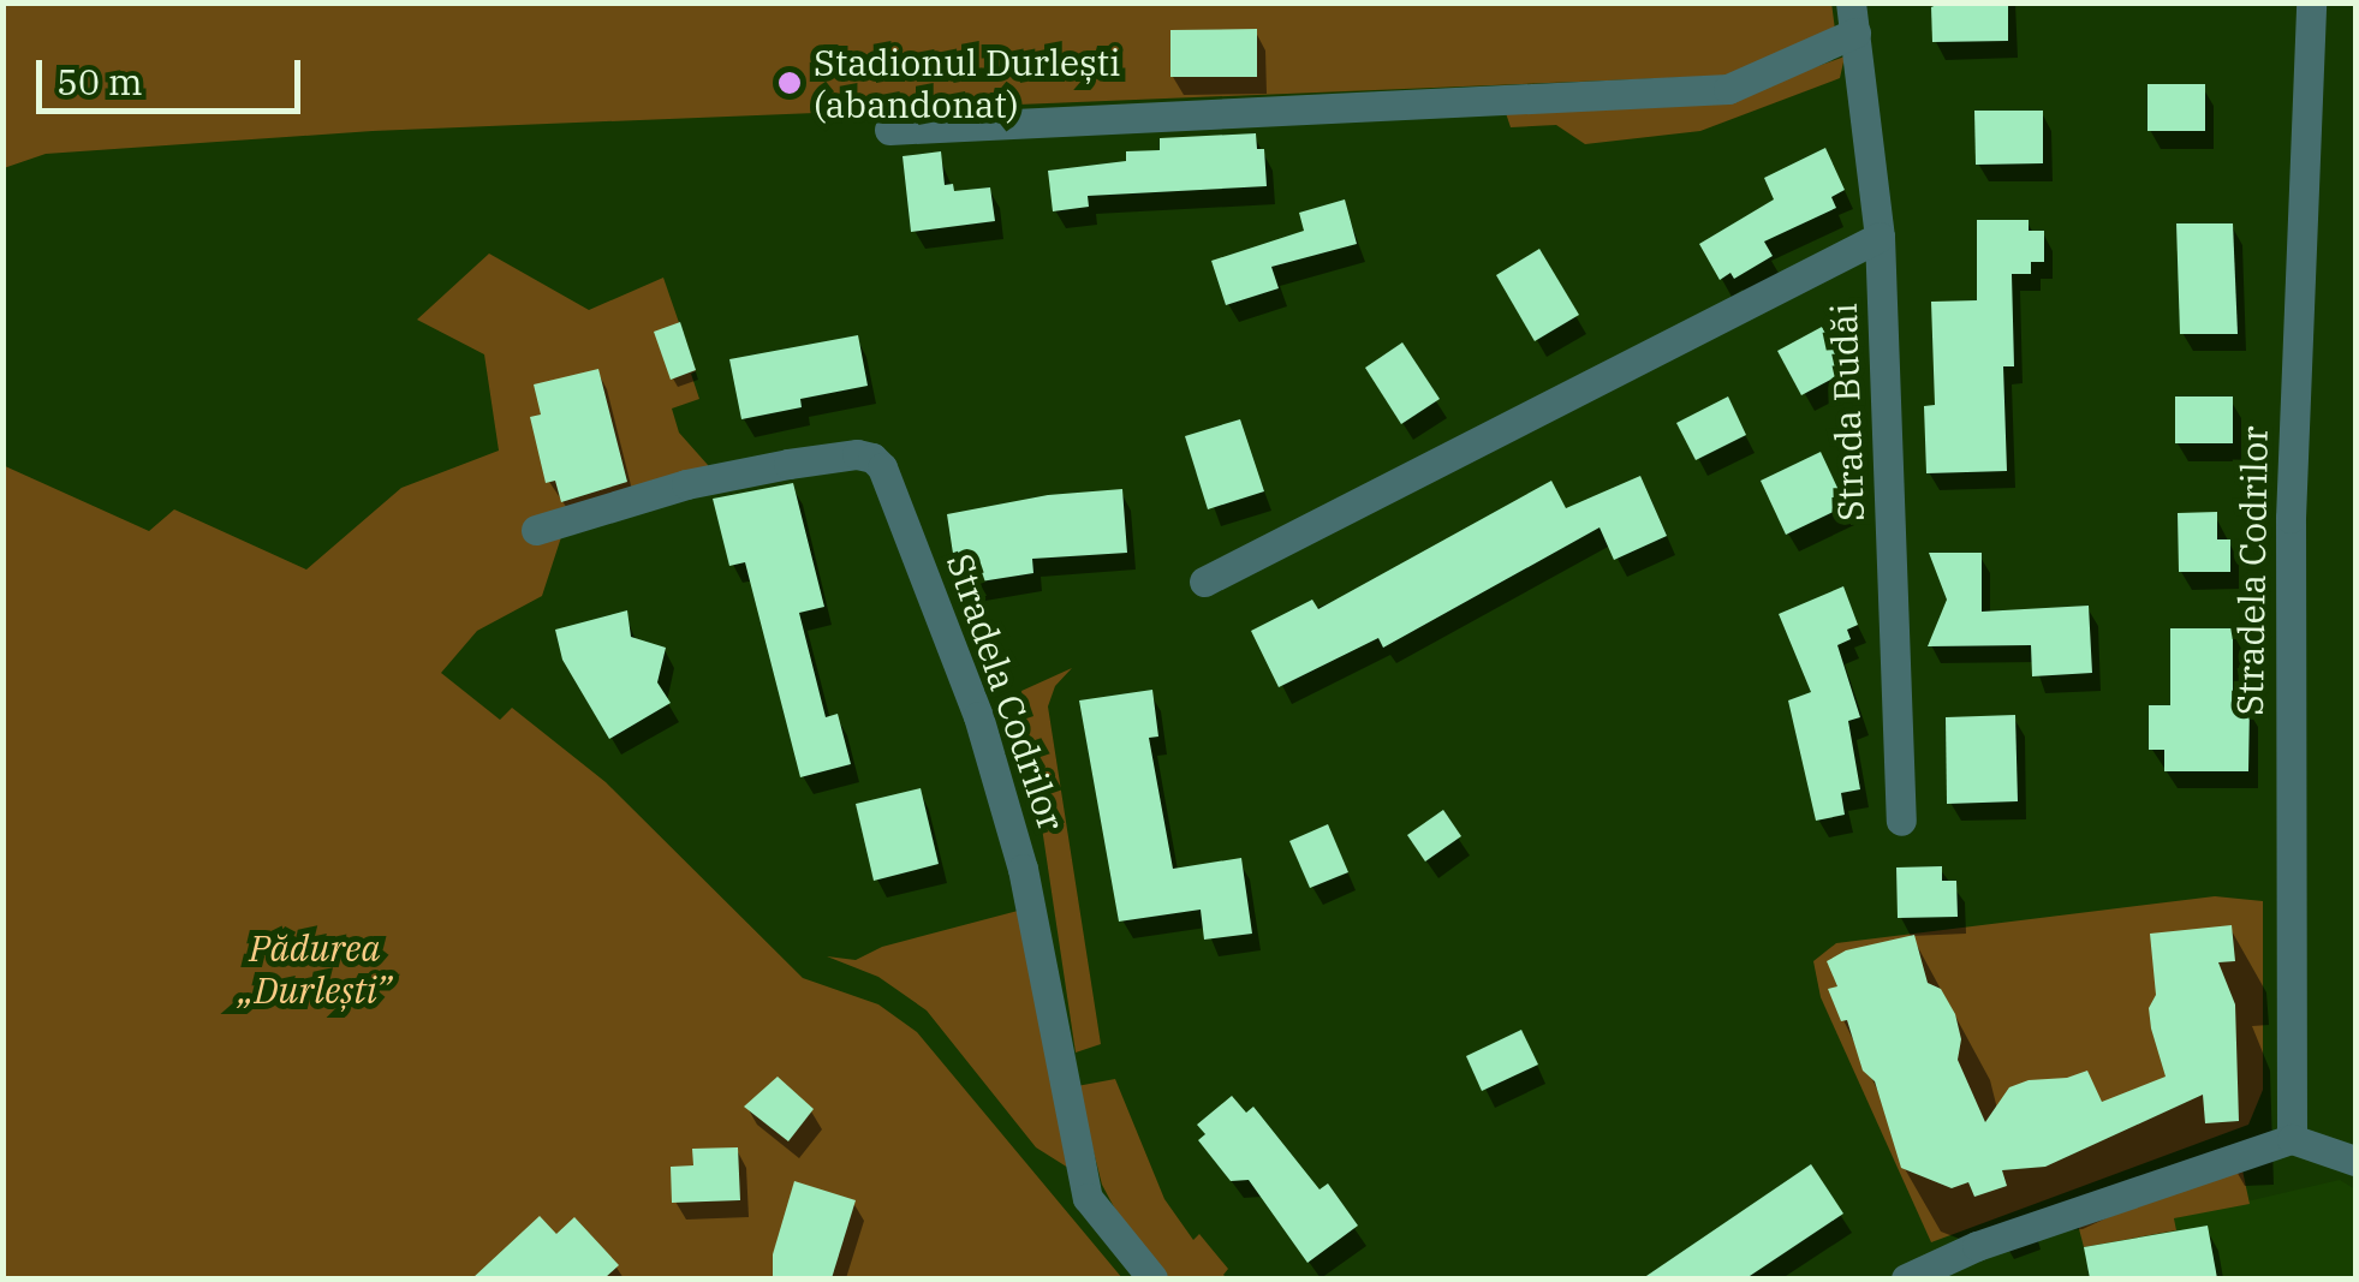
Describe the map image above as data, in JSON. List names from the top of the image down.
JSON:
{
  "streets": {
    "street": ["Strada Budăi", "Stradela Codrilor"]
  },
  "parks": ["Pădurea „Durlești”"],
  "places": ["Stadionul Durlești (abandonat)"],
  "scale_bar": "50 m"
}
